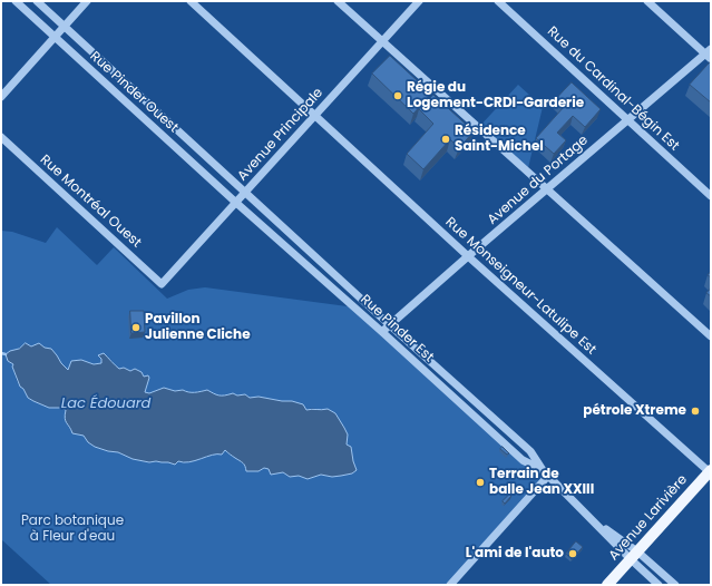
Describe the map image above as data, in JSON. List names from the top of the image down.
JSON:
{
  "streets": {
    "main road": ["Avenue Larivière"],
    "street": [
      "Rue du Cardinal-Bégin Est",
      "Rue Pinder Ouest",
      "Avenue Principale",
      "Avenue du Portage",
      "Rue Montréal Ouest",
      "Rue Monseigneur-Latulipe Est",
      "Rue Pinder Est"
    ]
  },
  "crossings": [
    ["Rue du Cardinal-Bégin Est", "Avenue du Portage"],
    ["Rue Pinder Ouest", "Avenue Principale"],
    ["Rue Pinder Ouest", "Rue Pinder Est"],
    ["Avenue Principale", "Rue Montréal Ouest"],
    ["Avenue Principale", "Rue Monseigneur-Latulipe Est"],
    ["Avenue Principale", "Rue Pinder Est"],
    ["Avenue du Portage", "Rue Monseigneur-Latulipe Est"],
    ["Avenue du Portage", "Rue Pinder Est"],
    ["Rue Monseigneur-Latulipe Est", "Avenue Larivière"],
    ["Rue Pinder Est", "Avenue Larivière"]
  ],
  "water": ["Lac Édouard"],
  "parks": ["Parc botanique à Fleur d'eau"],
  "places": [
    "Régie du Logement-CRDI-Garderie",
    "Résidence Saint-Michel",
    "Pavillon Julienne Cliche",
    "pétrole Xtreme",
    "Terrain de balle Jean XXIII",
    "L'ami de l'auto"
  ]
}
